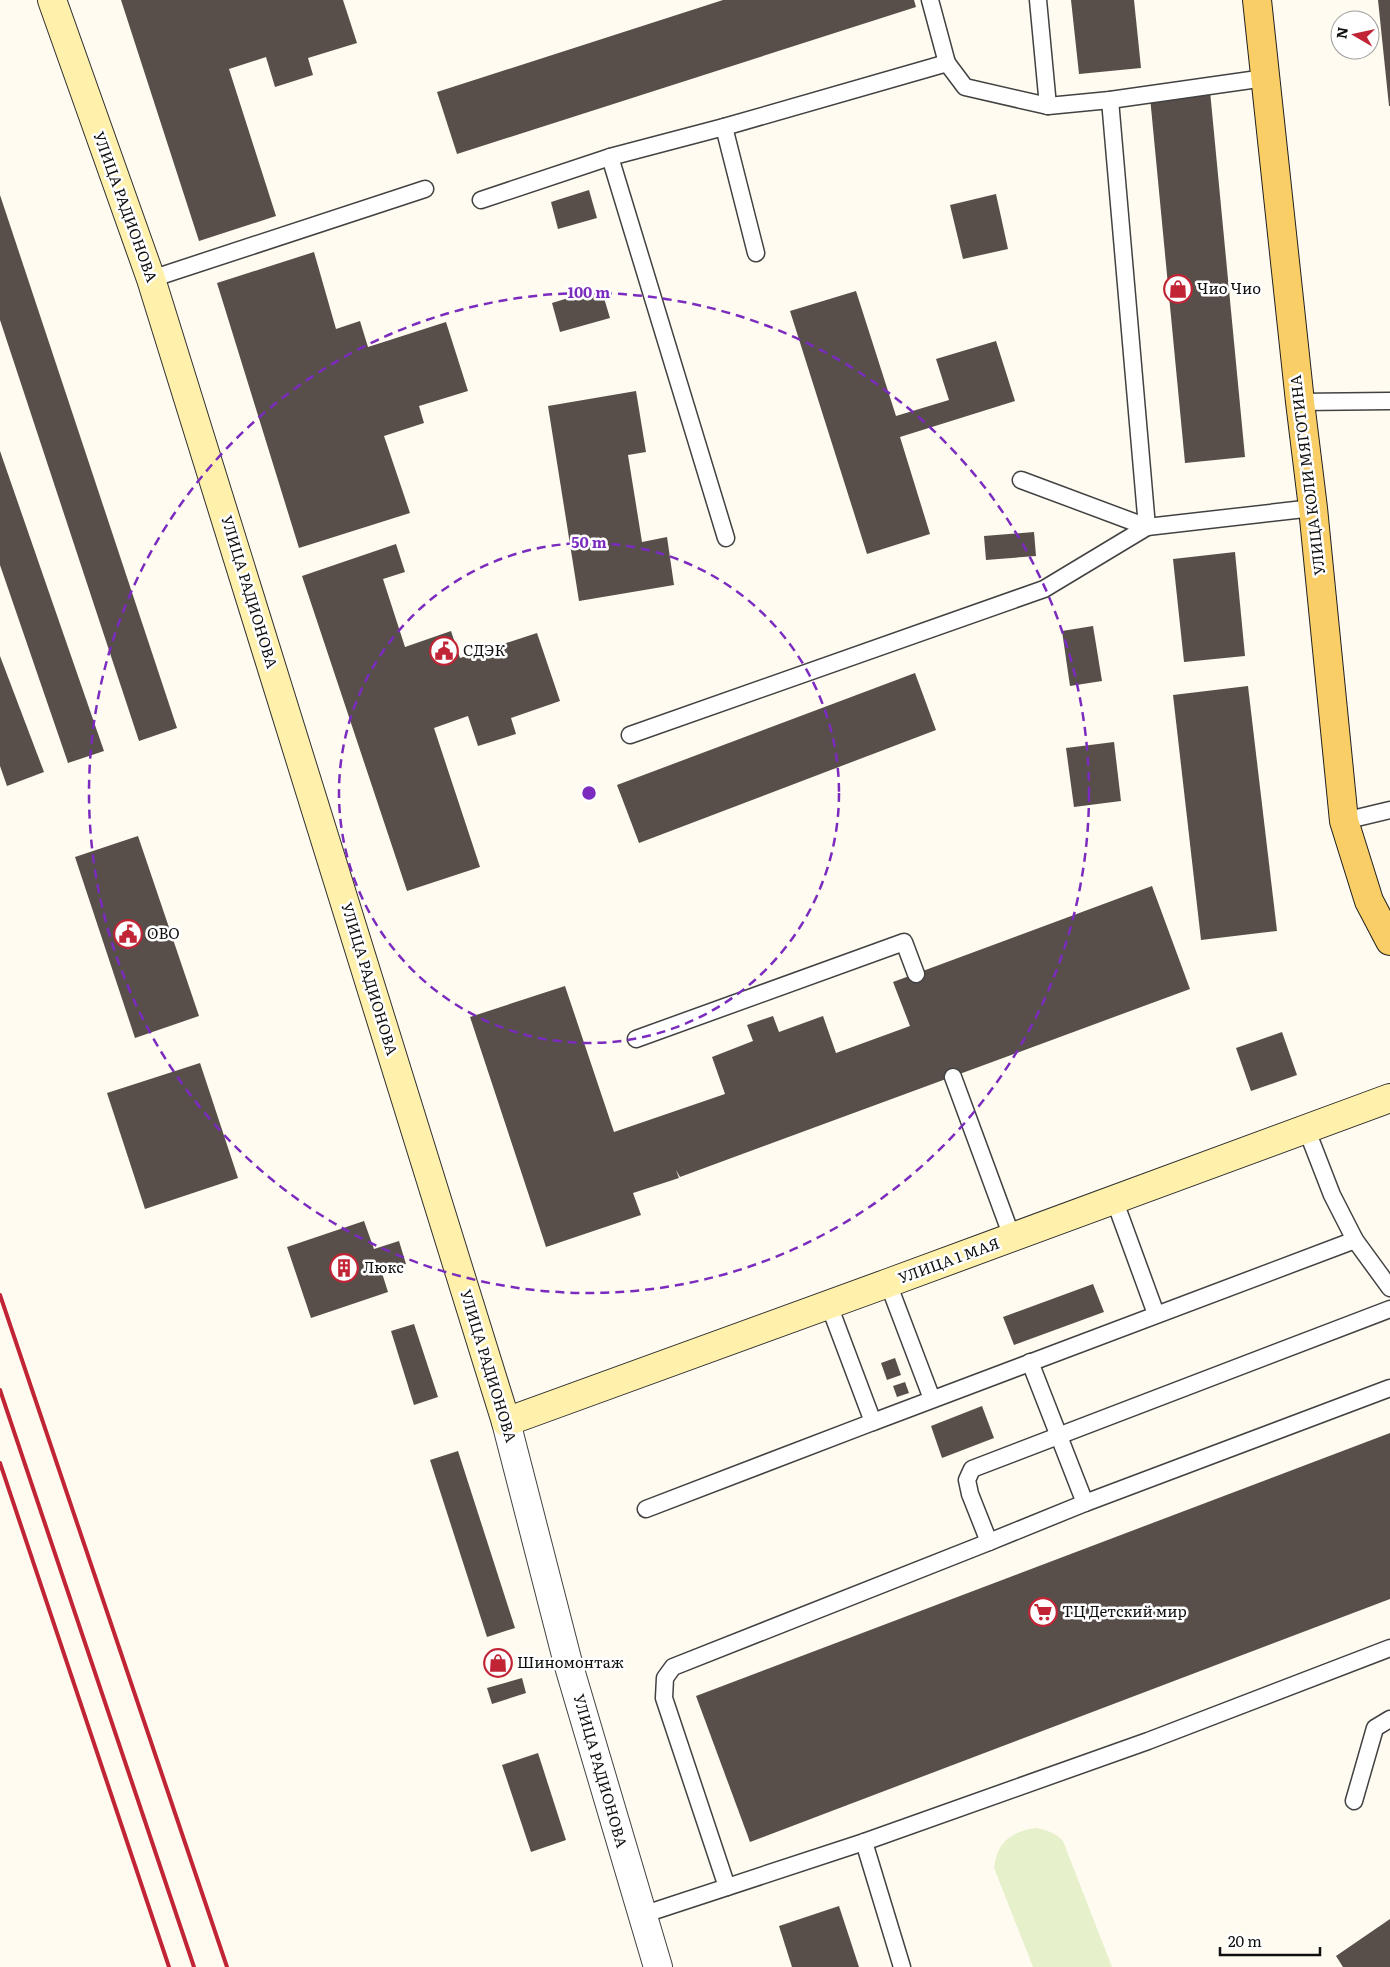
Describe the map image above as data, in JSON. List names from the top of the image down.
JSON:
{
  "streets": {
    "main road": ["УЛИЦА КОЛИ МЯГОТИНА"],
    "street": ["УЛИЦА РАДИОНОВА", "УЛИЦА 1 МАЯ"]
  },
  "crossings": [
    ["УЛИЦА РАДИОНОВА", "УЛИЦА 1 МАЯ"]
  ],
  "places": {
    "shop": ["Чио Чио", "Шиномонтаж"],
    "public building": ["СДЭК", "OBO"],
    "building": ["Люкс"],
    "supermarket": ["ТЦ Детский мир"]
  },
  "scale_bar": "20 m",
  "north": "left",
  "rings": ["100 m", "50 m"]
}
